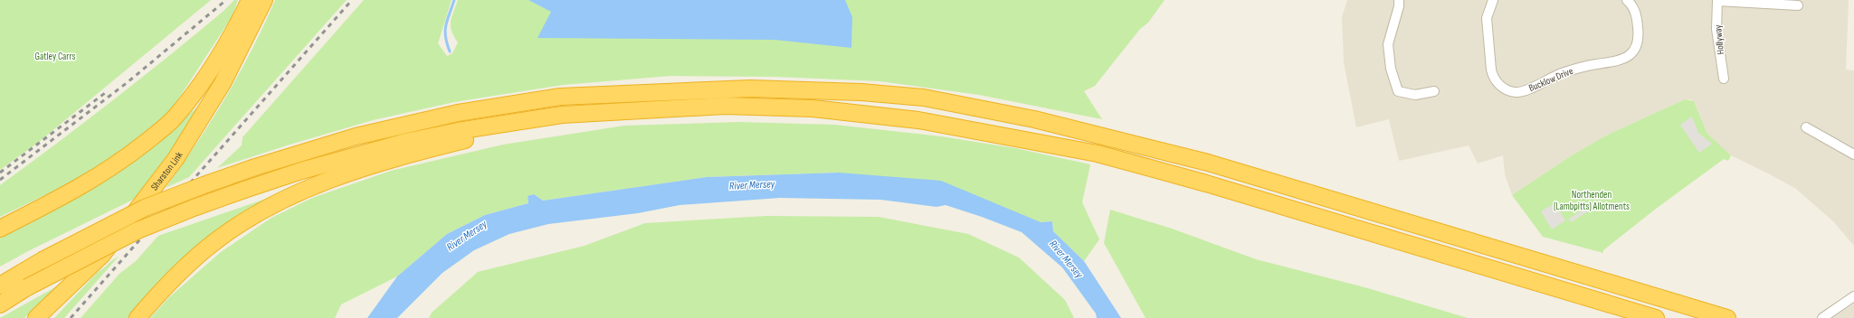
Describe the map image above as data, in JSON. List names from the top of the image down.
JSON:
{
  "streets": {
    "highway": ["Sharston Link"],
    "street": ["Hollyway", "Bucklow Drive"]
  },
  "water": ["River Mersey"],
  "parks": ["Gatley Carrs", "Northenden (Lambpitts) Allotments"]
}
